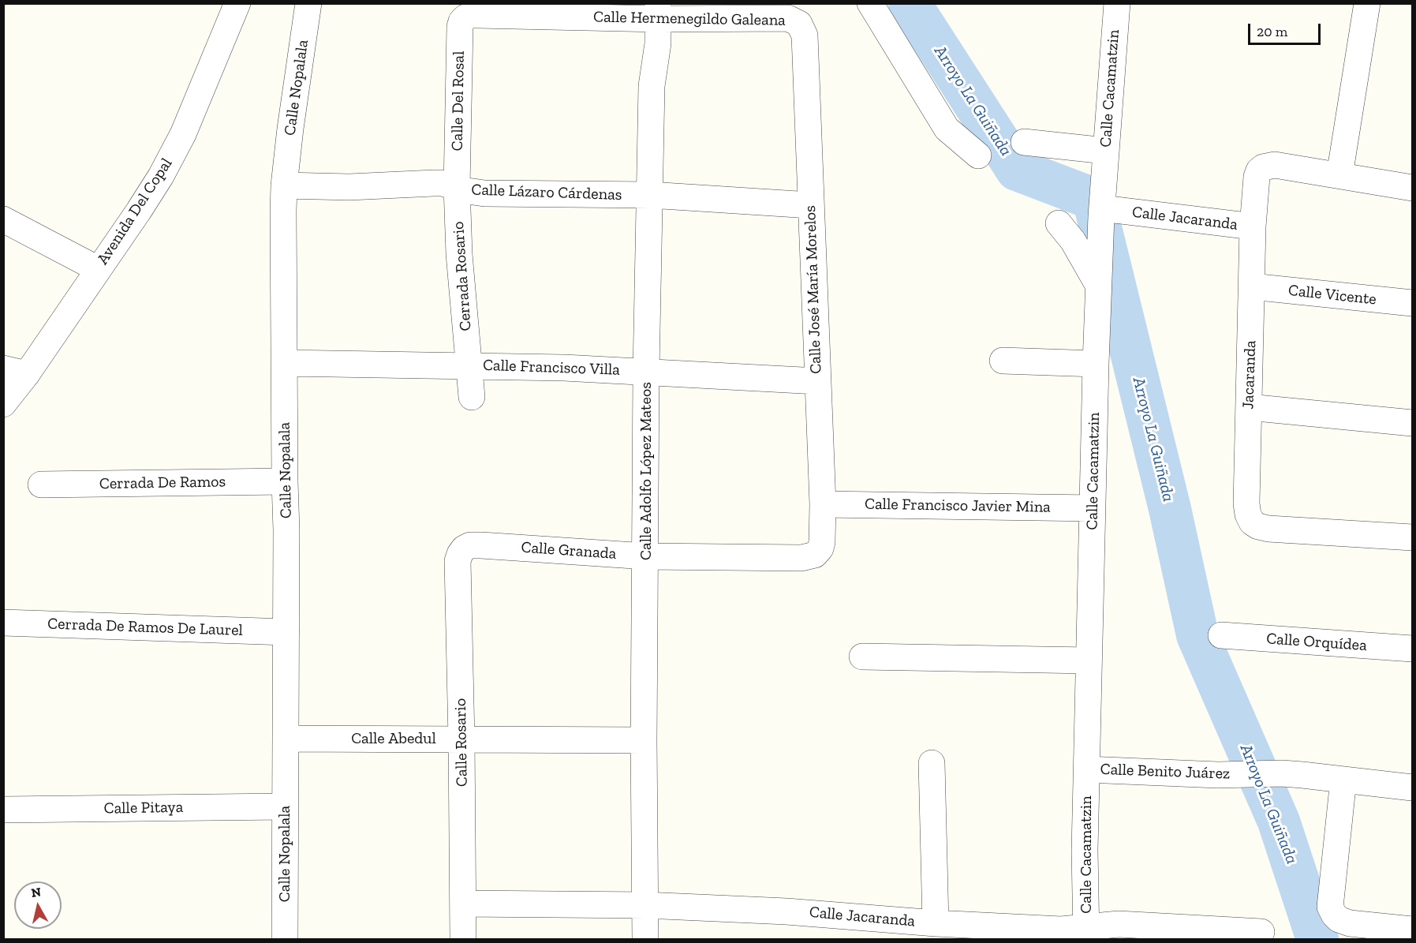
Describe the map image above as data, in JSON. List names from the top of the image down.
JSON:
{
  "streets": {
    "street": [
      "Calle Hermenegildo Galeana",
      "Calle Nopalala",
      "Calle Cacamatzin",
      "Calle Del Rosal",
      "Calle Lázaro Cárdenas",
      "Avenida Del Copal",
      "Calle Jacaranda",
      "Cerrada Rosario",
      "Calle José María Morelos",
      "Calle Vicente",
      "Calle Francisco Villa",
      "Jacaranda",
      "Calle Adolfo López Mateos",
      "Cerrada De Ramos",
      "Calle Francisco Javier Mina",
      "Calle Granada",
      "Cerrada De Ramos De Laurel",
      "Calle Orquídea",
      "Calle Abedul",
      "Calle Rosario",
      "Calle Benito Juárez",
      "Calle Pitaya"
    ]
  },
  "crossings": [
    ["Calle Hermenegildo Galeana", "Calle Del Rosal"],
    ["Calle Hermenegildo Galeana", "Calle José María Morelos"],
    ["Calle Hermenegildo Galeana", "Calle Adolfo López Mateos"],
    ["Calle Nopalala", "Calle Lázaro Cárdenas"],
    ["Calle Nopalala", "Calle Francisco Villa"],
    ["Calle Nopalala", "Cerrada De Ramos"],
    ["Calle Nopalala", "Cerrada De Ramos De Laurel"],
    ["Calle Nopalala", "Calle Abedul"],
    ["Calle Nopalala", "Calle Pitaya"],
    ["Calle Cacamatzin", "Calle Jacaranda"],
    ["Calle Cacamatzin", "Calle Francisco Javier Mina"],
    ["Calle Cacamatzin", "Calle Benito Juárez"],
    ["Calle Del Rosal", "Calle Lázaro Cárdenas"],
    ["Calle Del Rosal", "Cerrada Rosario"],
    ["Calle Lázaro Cárdenas", "Cerrada Rosario"],
    ["Calle Lázaro Cárdenas", "Calle José María Morelos"],
    ["Calle Lázaro Cárdenas", "Calle Adolfo López Mateos"],
    ["Calle Jacaranda", "Jacaranda"],
    ["Calle Jacaranda", "Calle Adolfo López Mateos"],
    ["Calle Jacaranda", "Calle Rosario"],
    ["Cerrada Rosario", "Calle Francisco Villa"],
    ["Calle José María Morelos", "Calle Francisco Villa"],
    ["Calle José María Morelos", "Calle Francisco Javier Mina"],
    ["Calle José María Morelos", "Calle Granada"],
    ["Calle Vicente", "Jacaranda"],
    ["Calle Francisco Villa", "Calle Adolfo López Mateos"],
    ["Calle Adolfo López Mateos", "Calle Granada"],
    ["Calle Adolfo López Mateos", "Calle Abedul"],
    ["Calle Granada", "Calle Rosario"],
    ["Calle Abedul", "Calle Rosario"]
  ],
  "water": ["Arroyo La Guiñada"],
  "scale_bar": "20 m",
  "north": "top"
}
